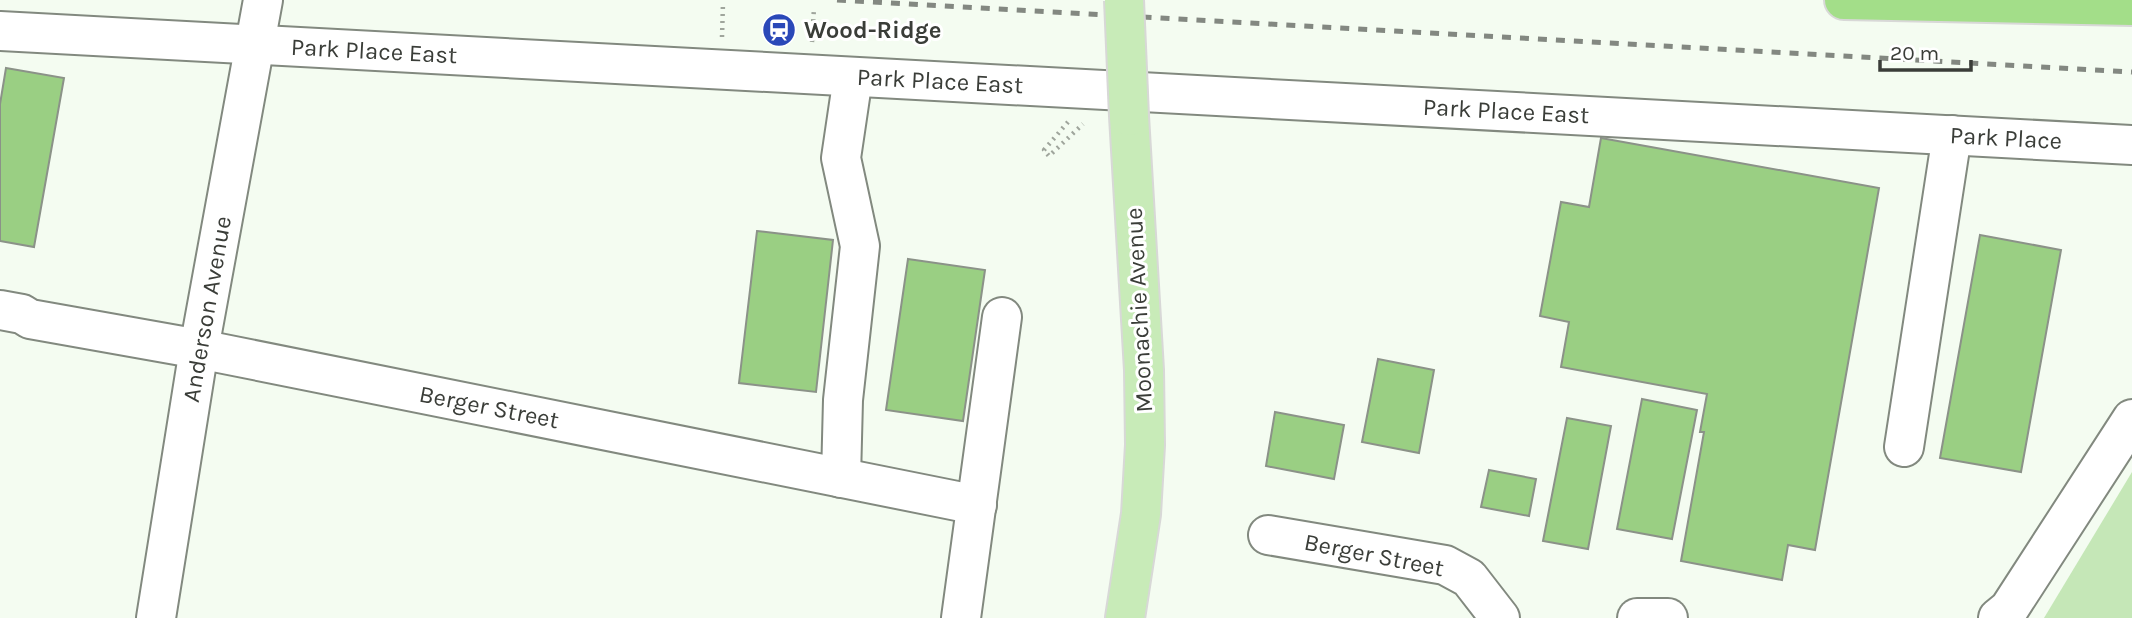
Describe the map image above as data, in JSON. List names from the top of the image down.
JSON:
{
  "streets": {
    "main road": ["Moonachie Avenue"],
    "street": [
      "Park Place East",
      "Park Place",
      "Anderson Avenue",
      "Berger Street"
    ]
  },
  "crossings": [
    ["Park Place East", "Park Place"],
    ["Park Place East", "Anderson Avenue"],
    ["Anderson Avenue", "Berger Street"]
  ],
  "places": {
    "station": ["Wood-Ridge"]
  },
  "scale_bar": "20 m"
}
